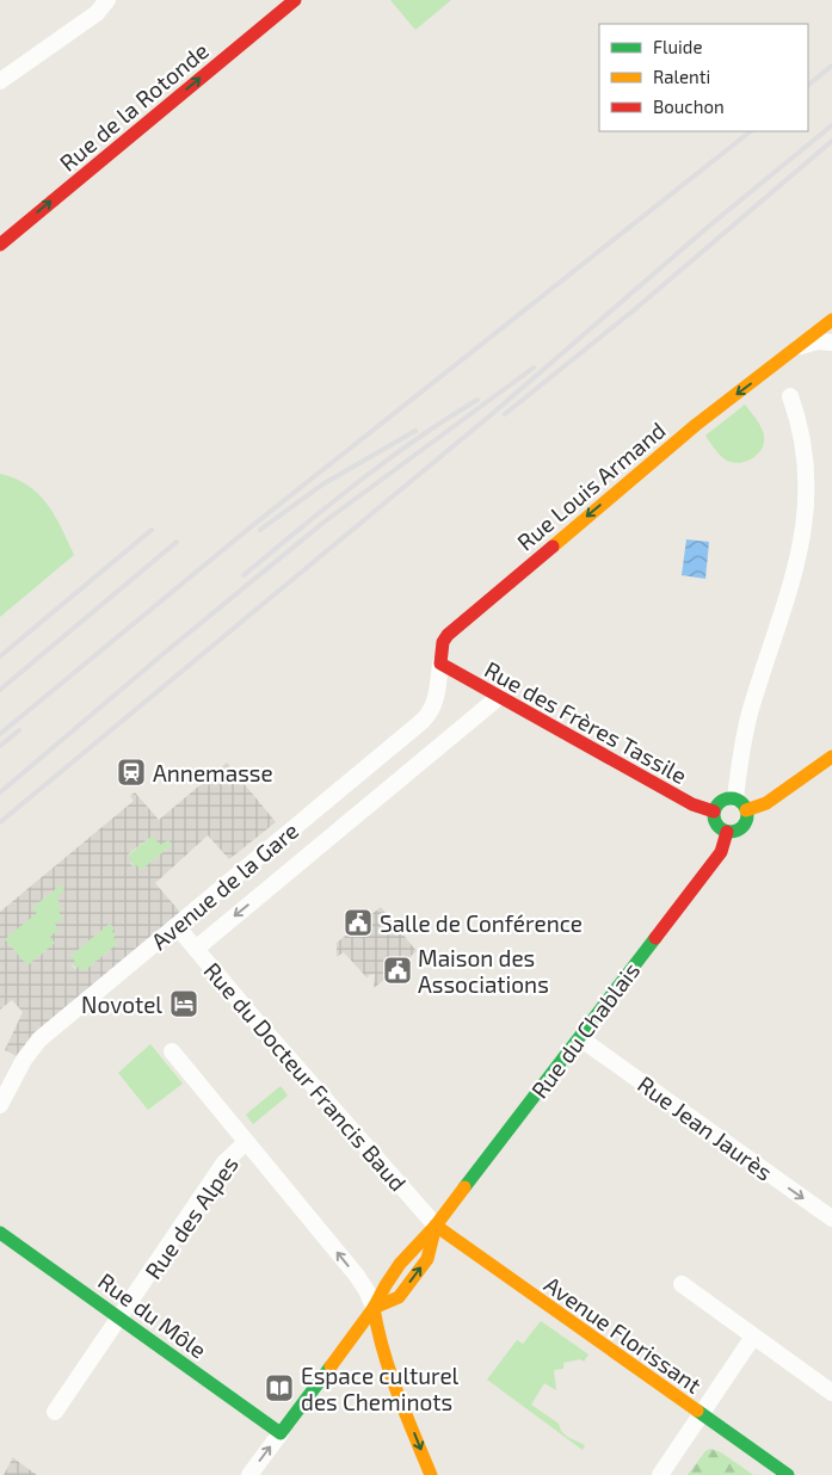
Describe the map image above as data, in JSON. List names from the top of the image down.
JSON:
{
  "streets": {
    "street": [
      "Rue de la Rotonde",
      "Rue Louis Armand",
      "Rue des Frères Tassile",
      "Avenue de la Gare",
      "Rue du Chablais",
      "Rue du Docteur Francis Baud",
      "Rue Jean Jaurès",
      "Rue des Alpes",
      "Rue du Môle",
      "Avenue Florissant"
    ]
  },
  "crossings": [
    ["Rue Louis Armand", "Rue des Frères Tassile"],
    ["Rue Louis Armand", "Avenue de la Gare"],
    ["Rue des Frères Tassile", "Avenue de la Gare"],
    ["Rue des Frères Tassile", "Rue du Chablais"],
    ["Avenue de la Gare", "Rue du Docteur Francis Baud"],
    ["Rue du Chablais", "Rue du Docteur Francis Baud"],
    ["Rue du Chablais", "Rue Jean Jaurès"],
    ["Rue du Chablais", "Rue du Môle"],
    ["Rue du Chablais", "Avenue Florissant"],
    ["Rue du Docteur Francis Baud", "Avenue Florissant"],
    ["Rue des Alpes", "Rue du Môle"]
  ],
  "one_way": ["Rue de la Rotonde", "Rue Louis Armand", "Rue Jean Jaurès"],
  "places": {
    "station": ["Annemasse"],
    "public building": ["Salle de Conférence", "Maison des Associations"],
    "hotel": ["Novotel"],
    "library": ["Espace culturel des Cheminots"]
  },
  "legend": ["Fluide", "Ralenti", "Bouchon"]
}
